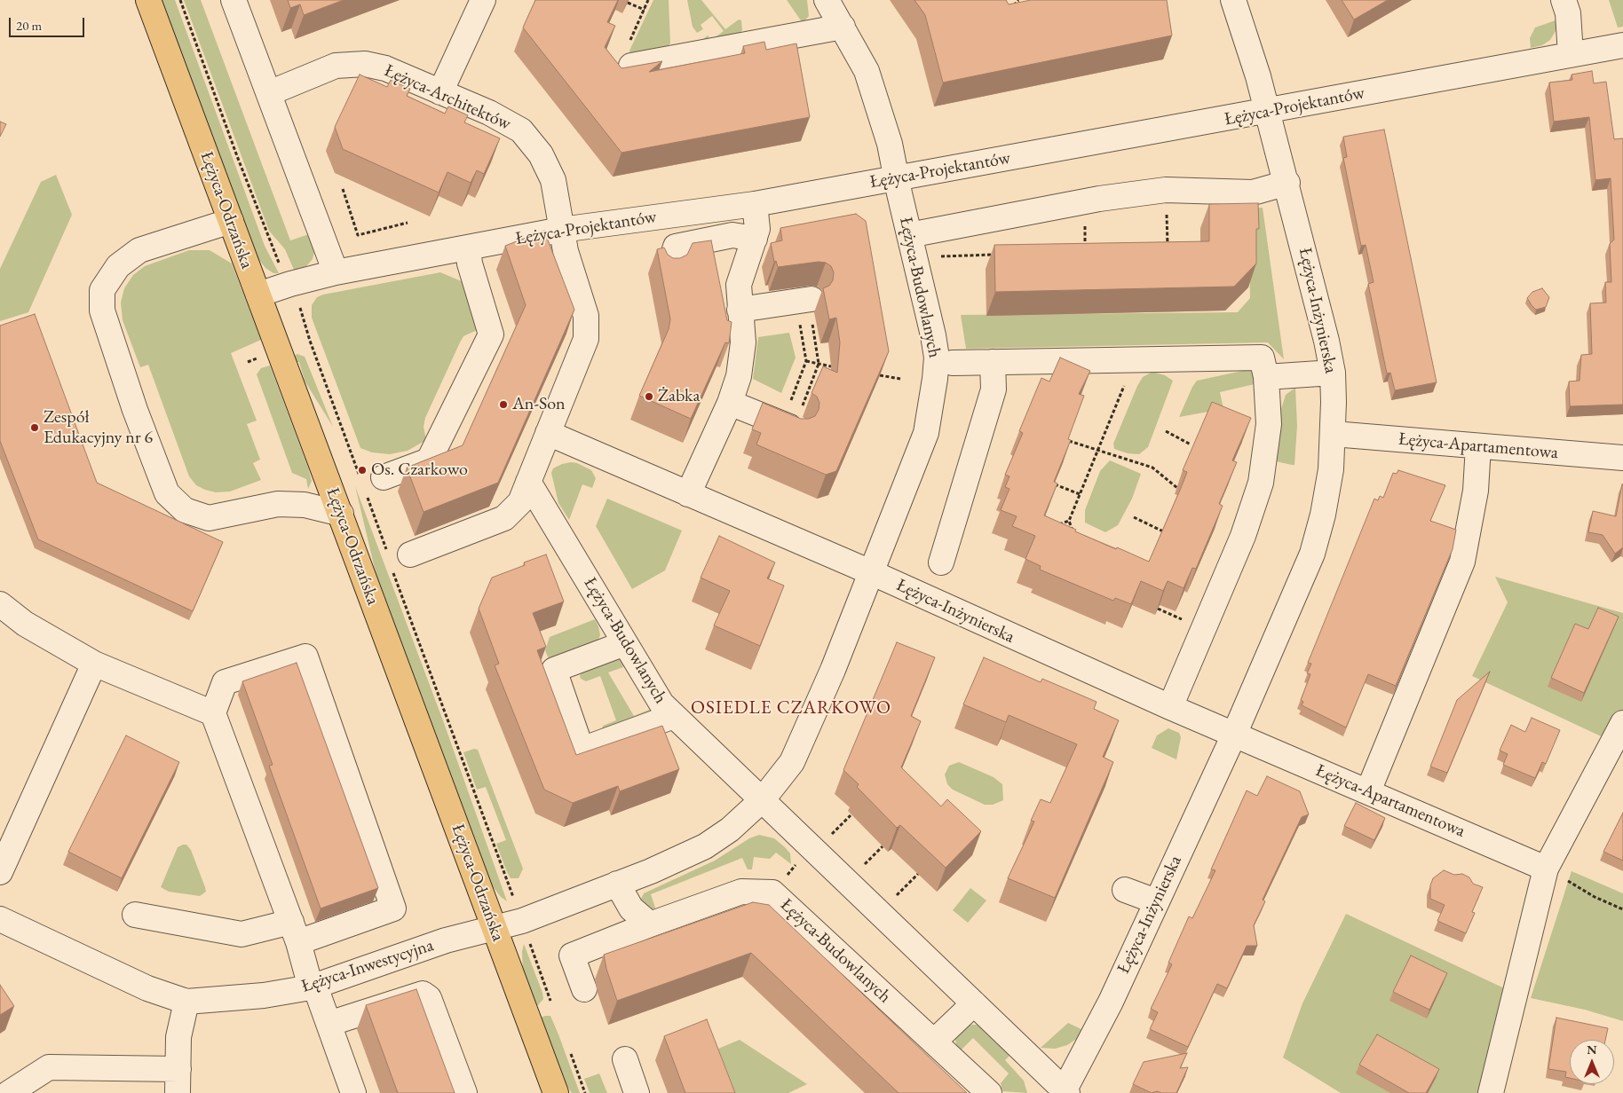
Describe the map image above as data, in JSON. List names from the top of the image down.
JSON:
{
  "streets": {
    "main road": ["Łężyca-Odrzańska"],
    "street": [
      "Łężyca-Architektów",
      "Łężyca-Projektantów",
      "Łężyca-Budowlanych",
      "Łężyca-Inżynierska",
      "Łężyca-Apartamentowa",
      "Łężyca-Inwestycyjna"
    ]
  },
  "crossings": [
    ["Łężyca-Architektów", "Łężyca-Projektantów"],
    ["Łężyca-Architektów", "Łężyca-Budowlanych"],
    ["Łężyca-Projektantów", "Łężyca-Odrzańska"],
    ["Łężyca-Projektantów", "Łężyca-Budowlanych"],
    ["Łężyca-Projektantów", "Łężyca-Inżynierska"],
    ["Łężyca-Odrzańska", "Łężyca-Budowlanych"],
    ["Łężyca-Odrzańska", "Łężyca-Inwestycyjna"],
    ["Łężyca-Budowlanych", "Łężyca-Inżynierska"],
    ["Łężyca-Budowlanych", "Łężyca-Inwestycyjna"],
    ["Łężyca-Inżynierska", "Łężyca-Apartamentowa"]
  ],
  "districts": ["OSIEDLE CZARKOWO"],
  "places": [
    "Żabka",
    "An-Son",
    "Zespół Edukacyjny nr 6",
    "Os. Czarkowo"
  ],
  "scale_bar": "20 m",
  "north": "top"
}
